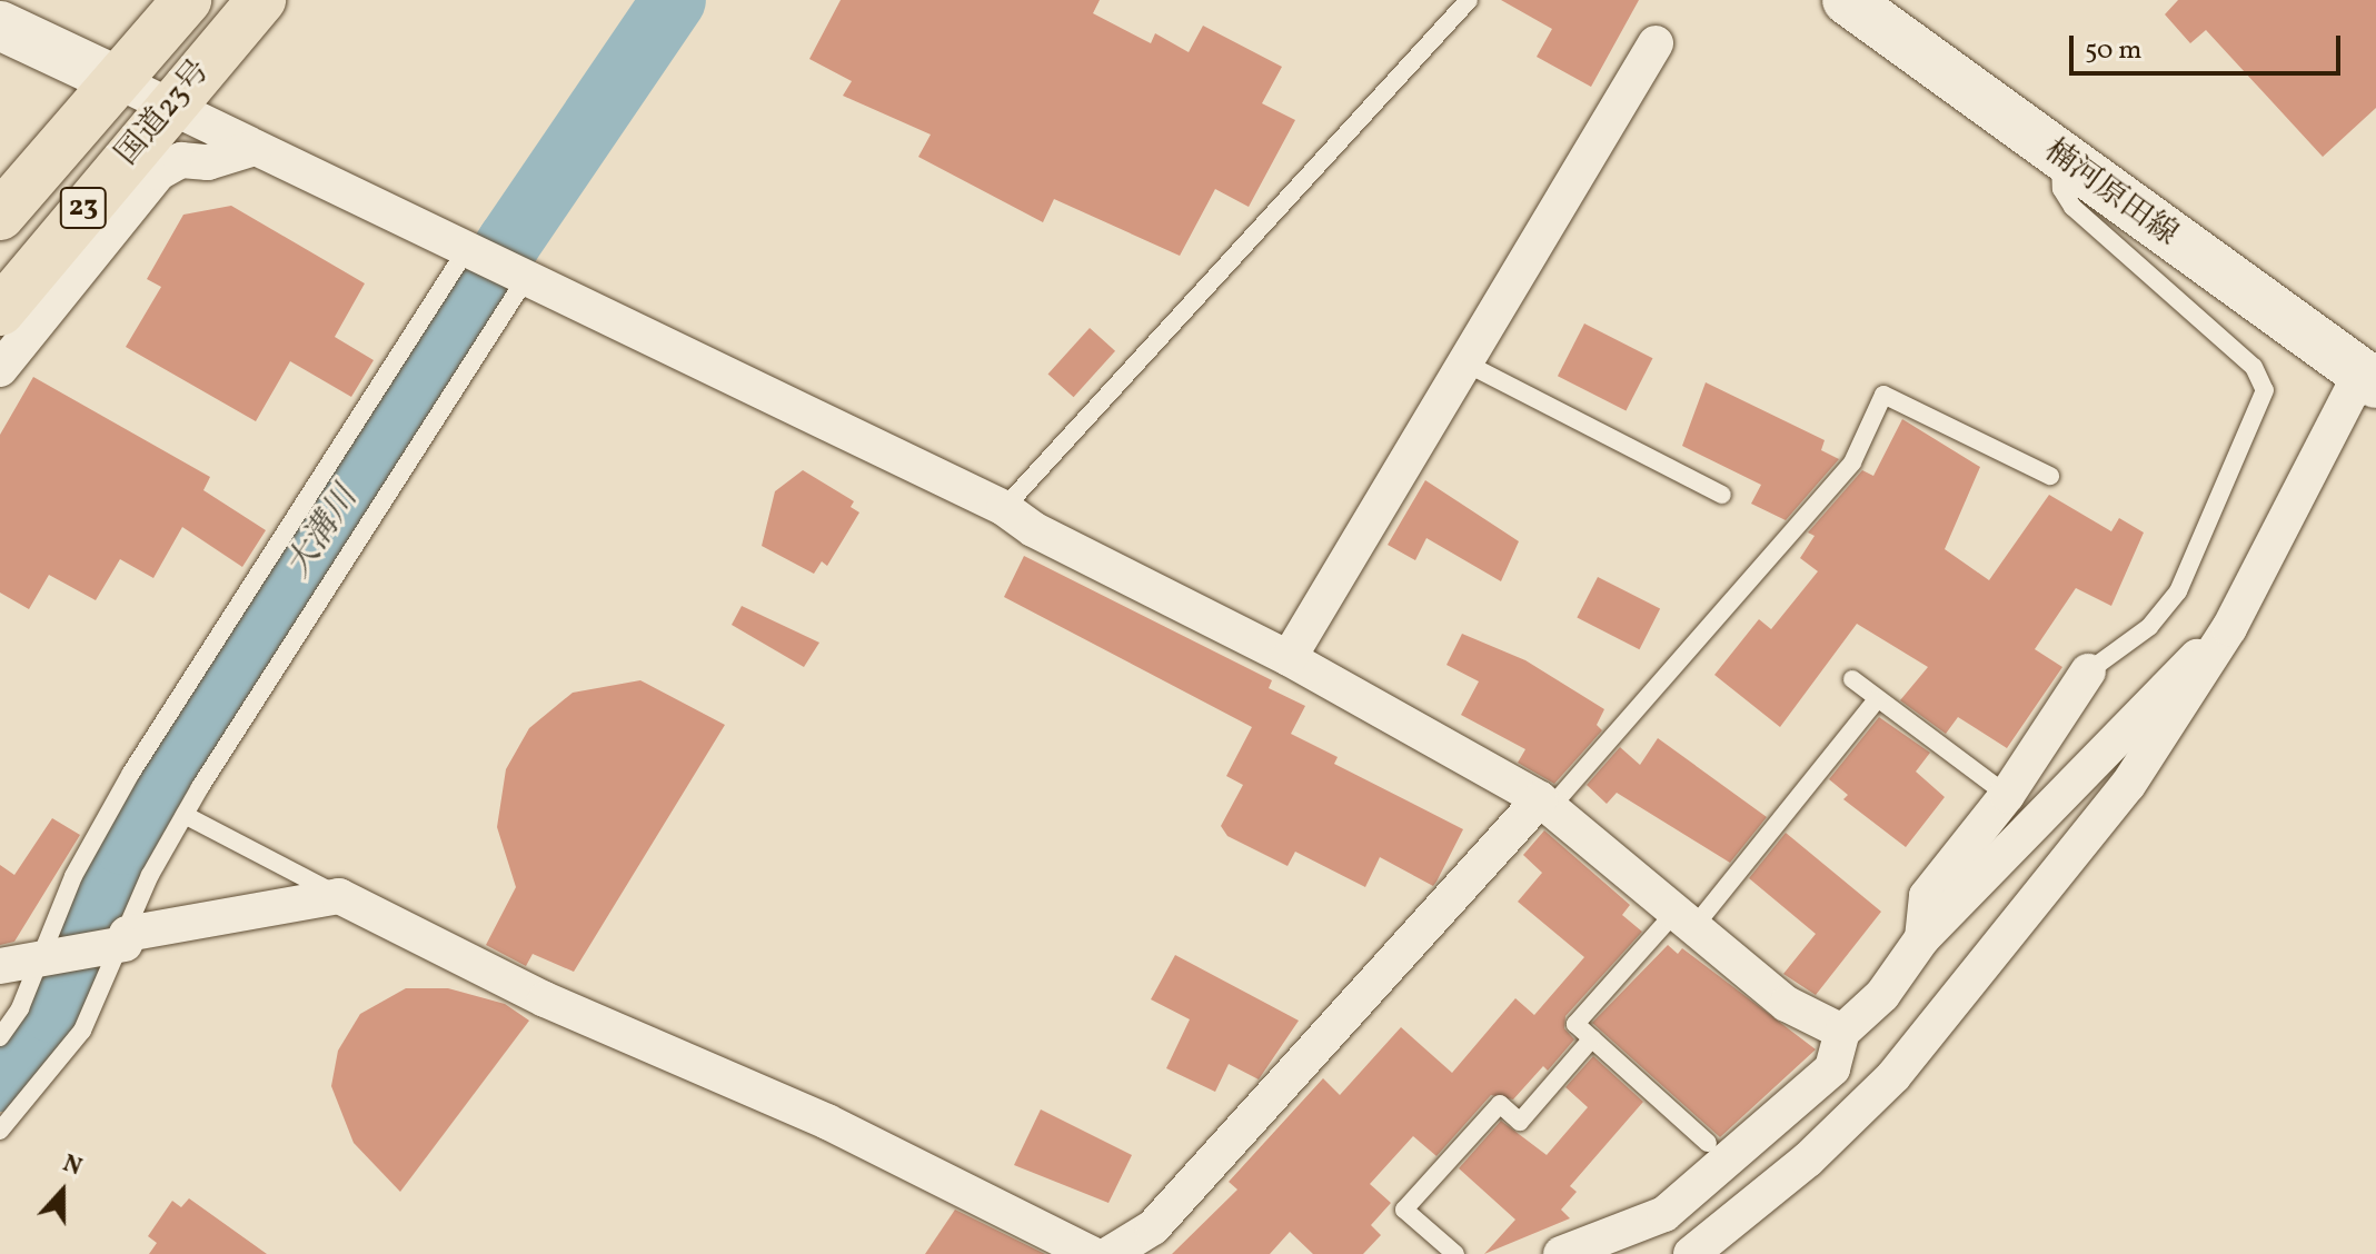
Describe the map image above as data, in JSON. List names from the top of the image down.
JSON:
{
  "streets": {
    "highway": ["国道23号", "23"],
    "main road": ["楠河原田線"]
  },
  "water": ["大溝川"],
  "scale_bar": "50 m",
  "north": "top"
}
